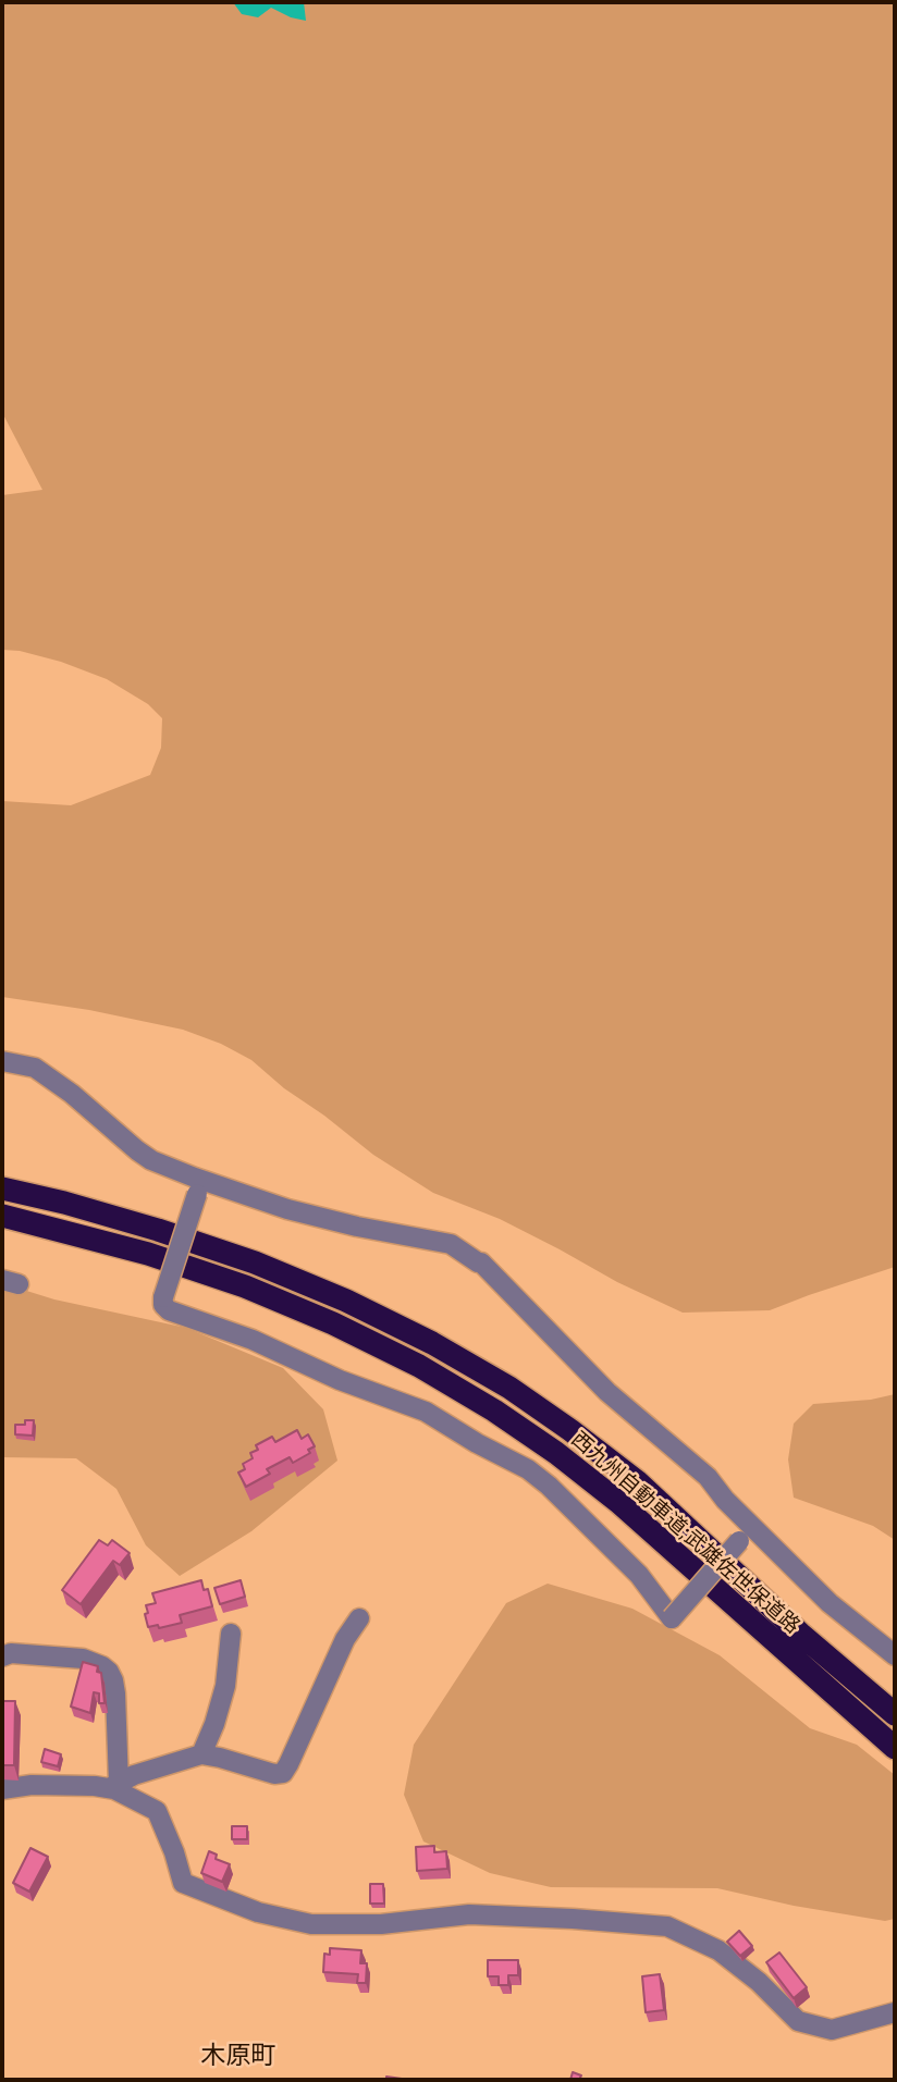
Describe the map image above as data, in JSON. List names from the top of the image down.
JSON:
{
  "streets": {
    "highway": ["西九州自動車道;武雄佐世保道路"]
  },
  "districts": ["木原町"]
}
